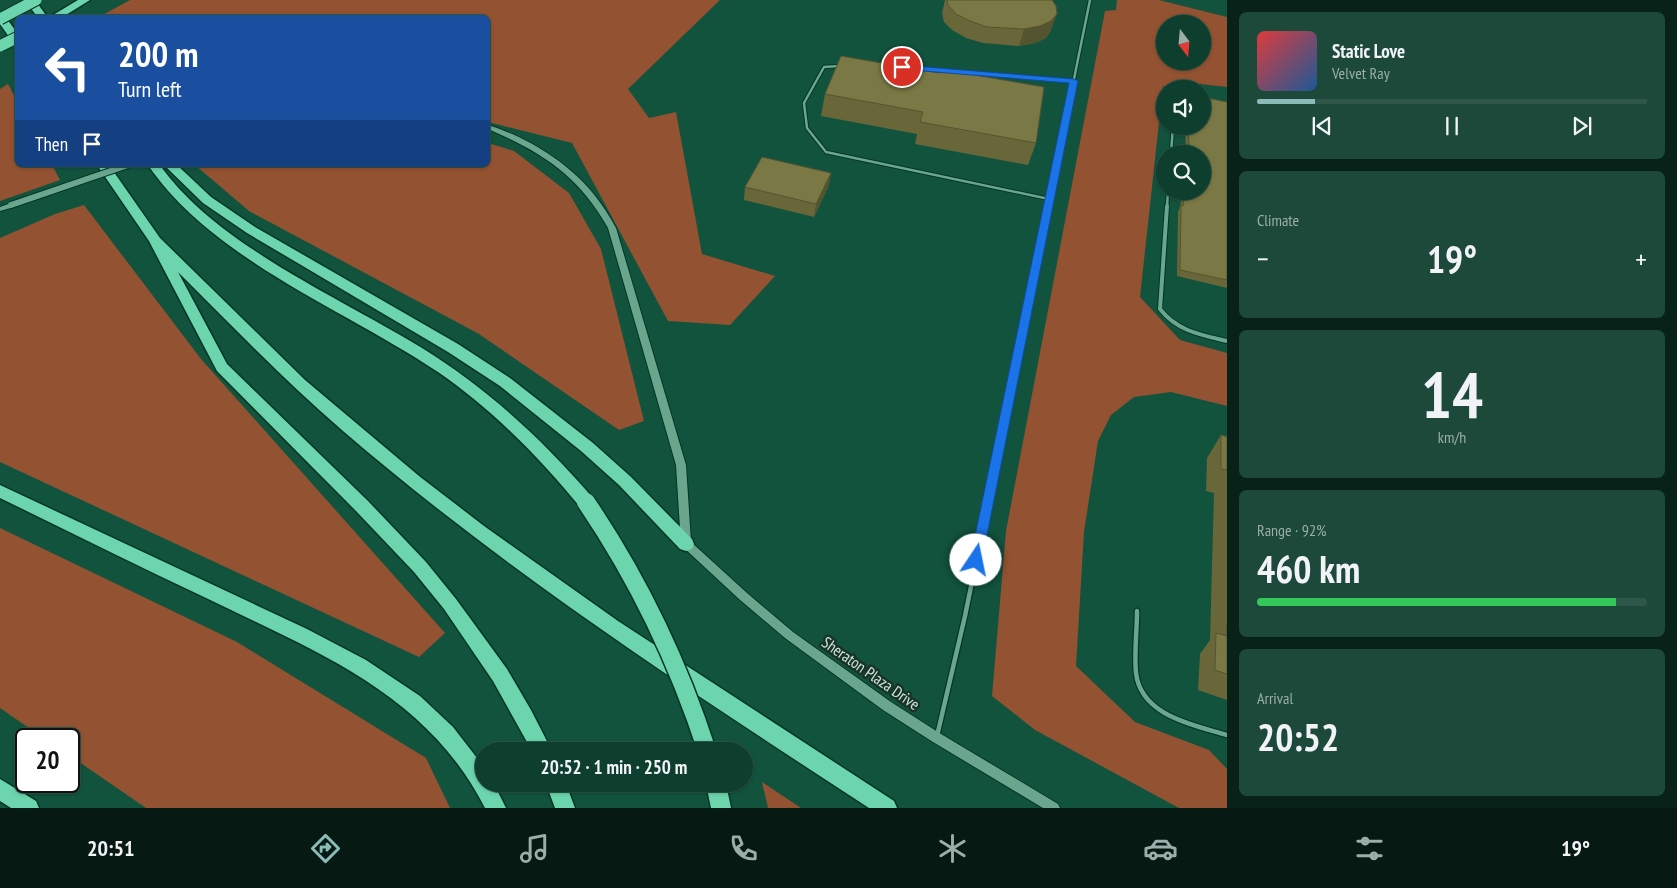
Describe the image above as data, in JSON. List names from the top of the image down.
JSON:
{
  "streets": {
    "street": ["Sheraton Plaza Drive"]
  },
  "north": "bottom",
  "page": {
    "turn": ["200 m", "Turn left"],
    "song": ["Static Love", "Velvet Ray"],
    "then": "Then",
    "tile": [
      "Climate",
      ["14", "km/h"],
      ["Range · 92%", "460 km"],
      ["Arrival", "20:52"]
    ],
    "heat": ["−", "19°", "+"],
    "limit": "20",
    "trip": "20:52 · 1 min · 250 m",
    "tabs": ["20:51", "19°"]
  }
}
